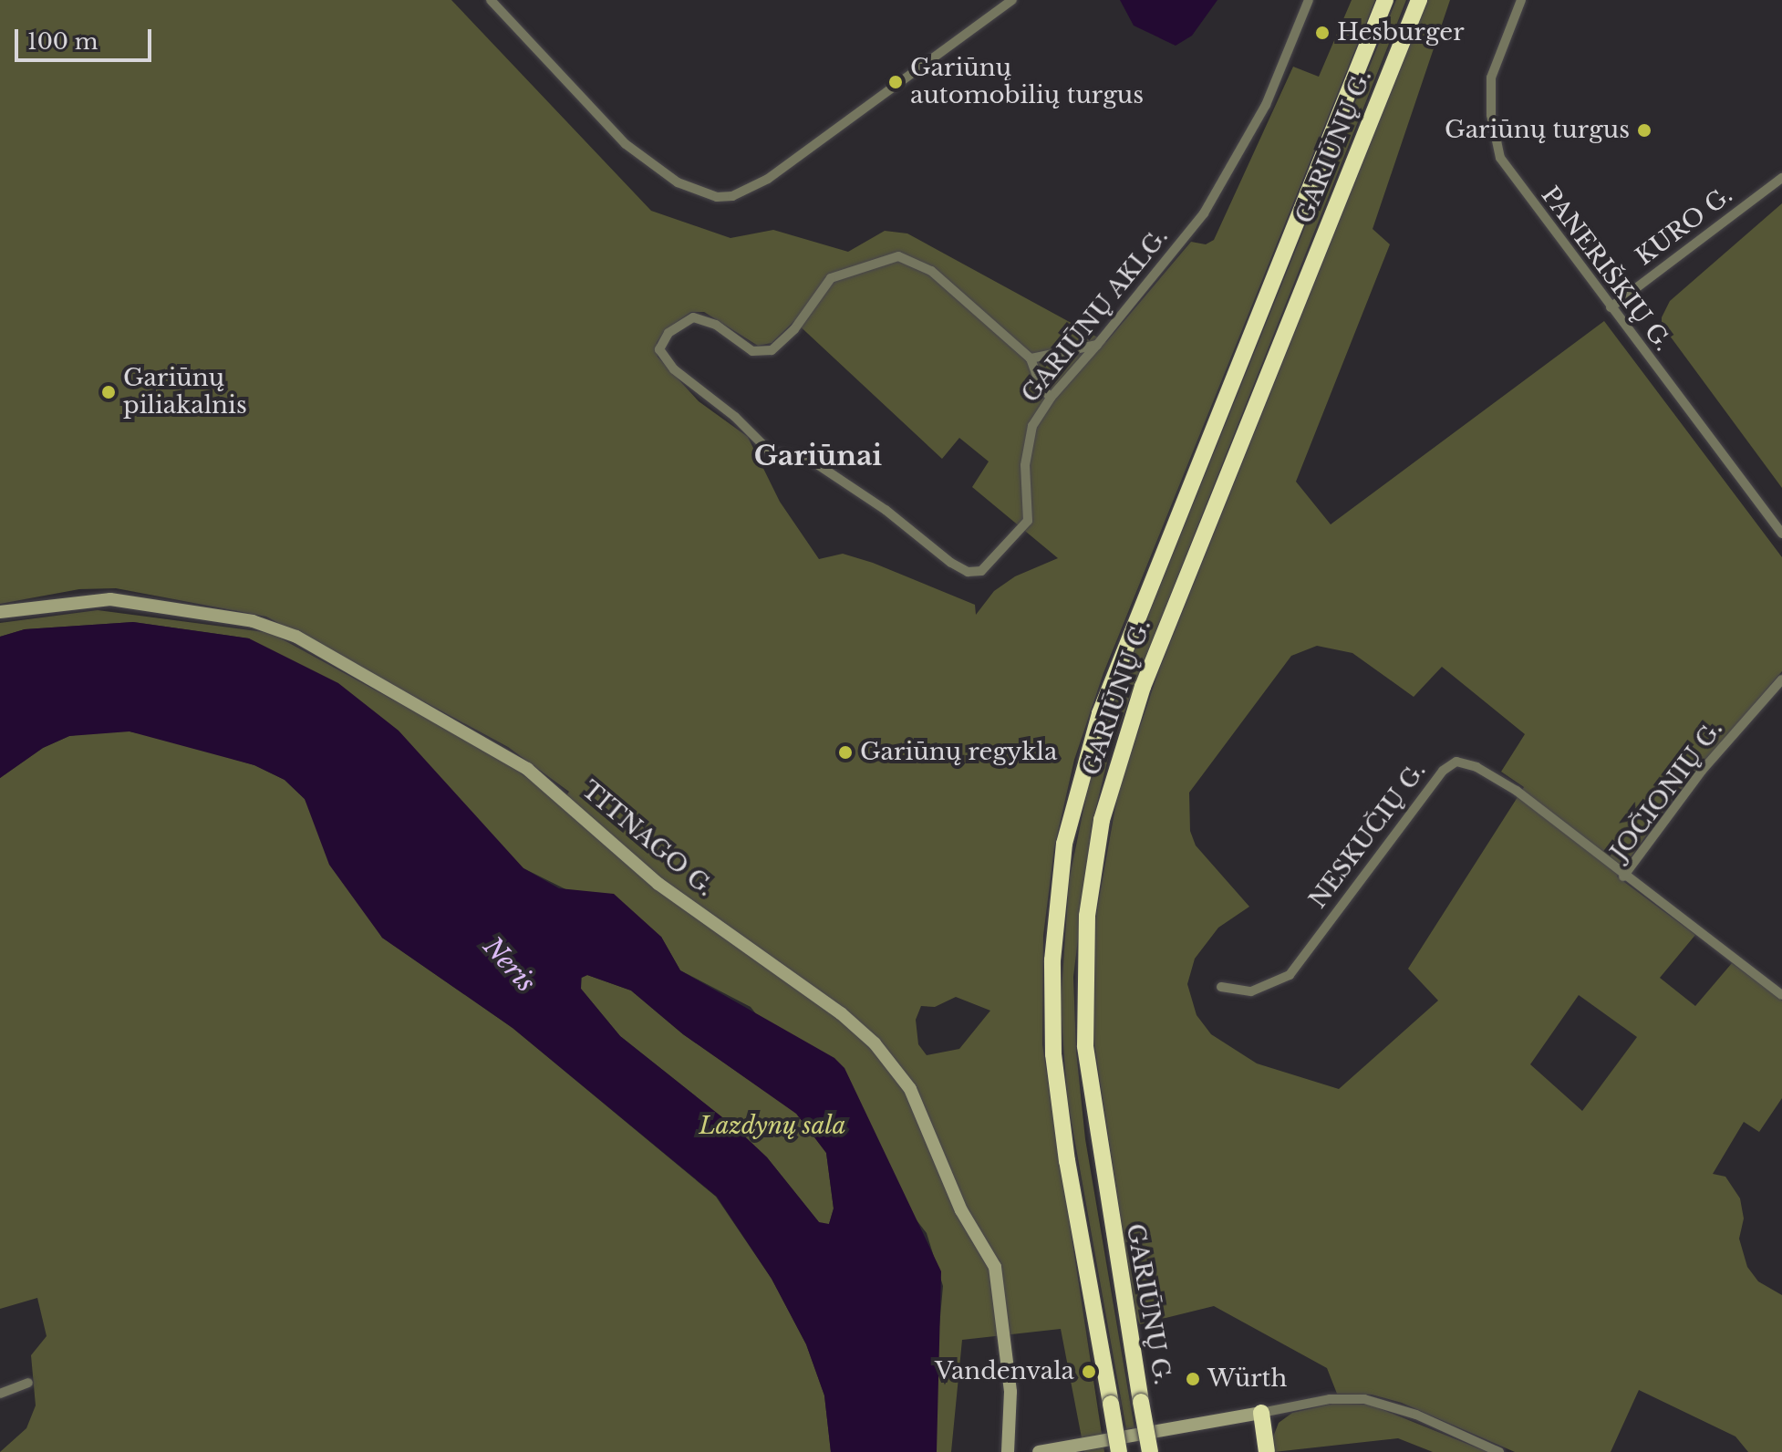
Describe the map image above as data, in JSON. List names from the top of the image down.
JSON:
{
  "streets": {
    "highway": ["GARIŪNŲ G."],
    "street": [
      "KURO G.",
      "PANERIŠKIŲ G.",
      "GARIŪNŲ AKLG.",
      "JOČIONIŲ G.",
      "NESKUČIŲ G.",
      "TITNAGO G."
    ]
  },
  "crossings": [
    ["KURO G.", "PANERIŠKIŲ G."],
    ["JOČIONIŲ G.", "NESKUČIŲ G."]
  ],
  "districts": ["Gariūnai"],
  "water": ["Neris"],
  "parks": ["Lazdynų sala"],
  "places": [
    "Hesburger",
    "Gariūnų automobilių turgus",
    "Gariūnų turgus",
    "Gariūnų piliakalnis",
    "Gariūnų regykla",
    "Vandenvala",
    "Würth"
  ],
  "scale_bar": "100 m"
}
